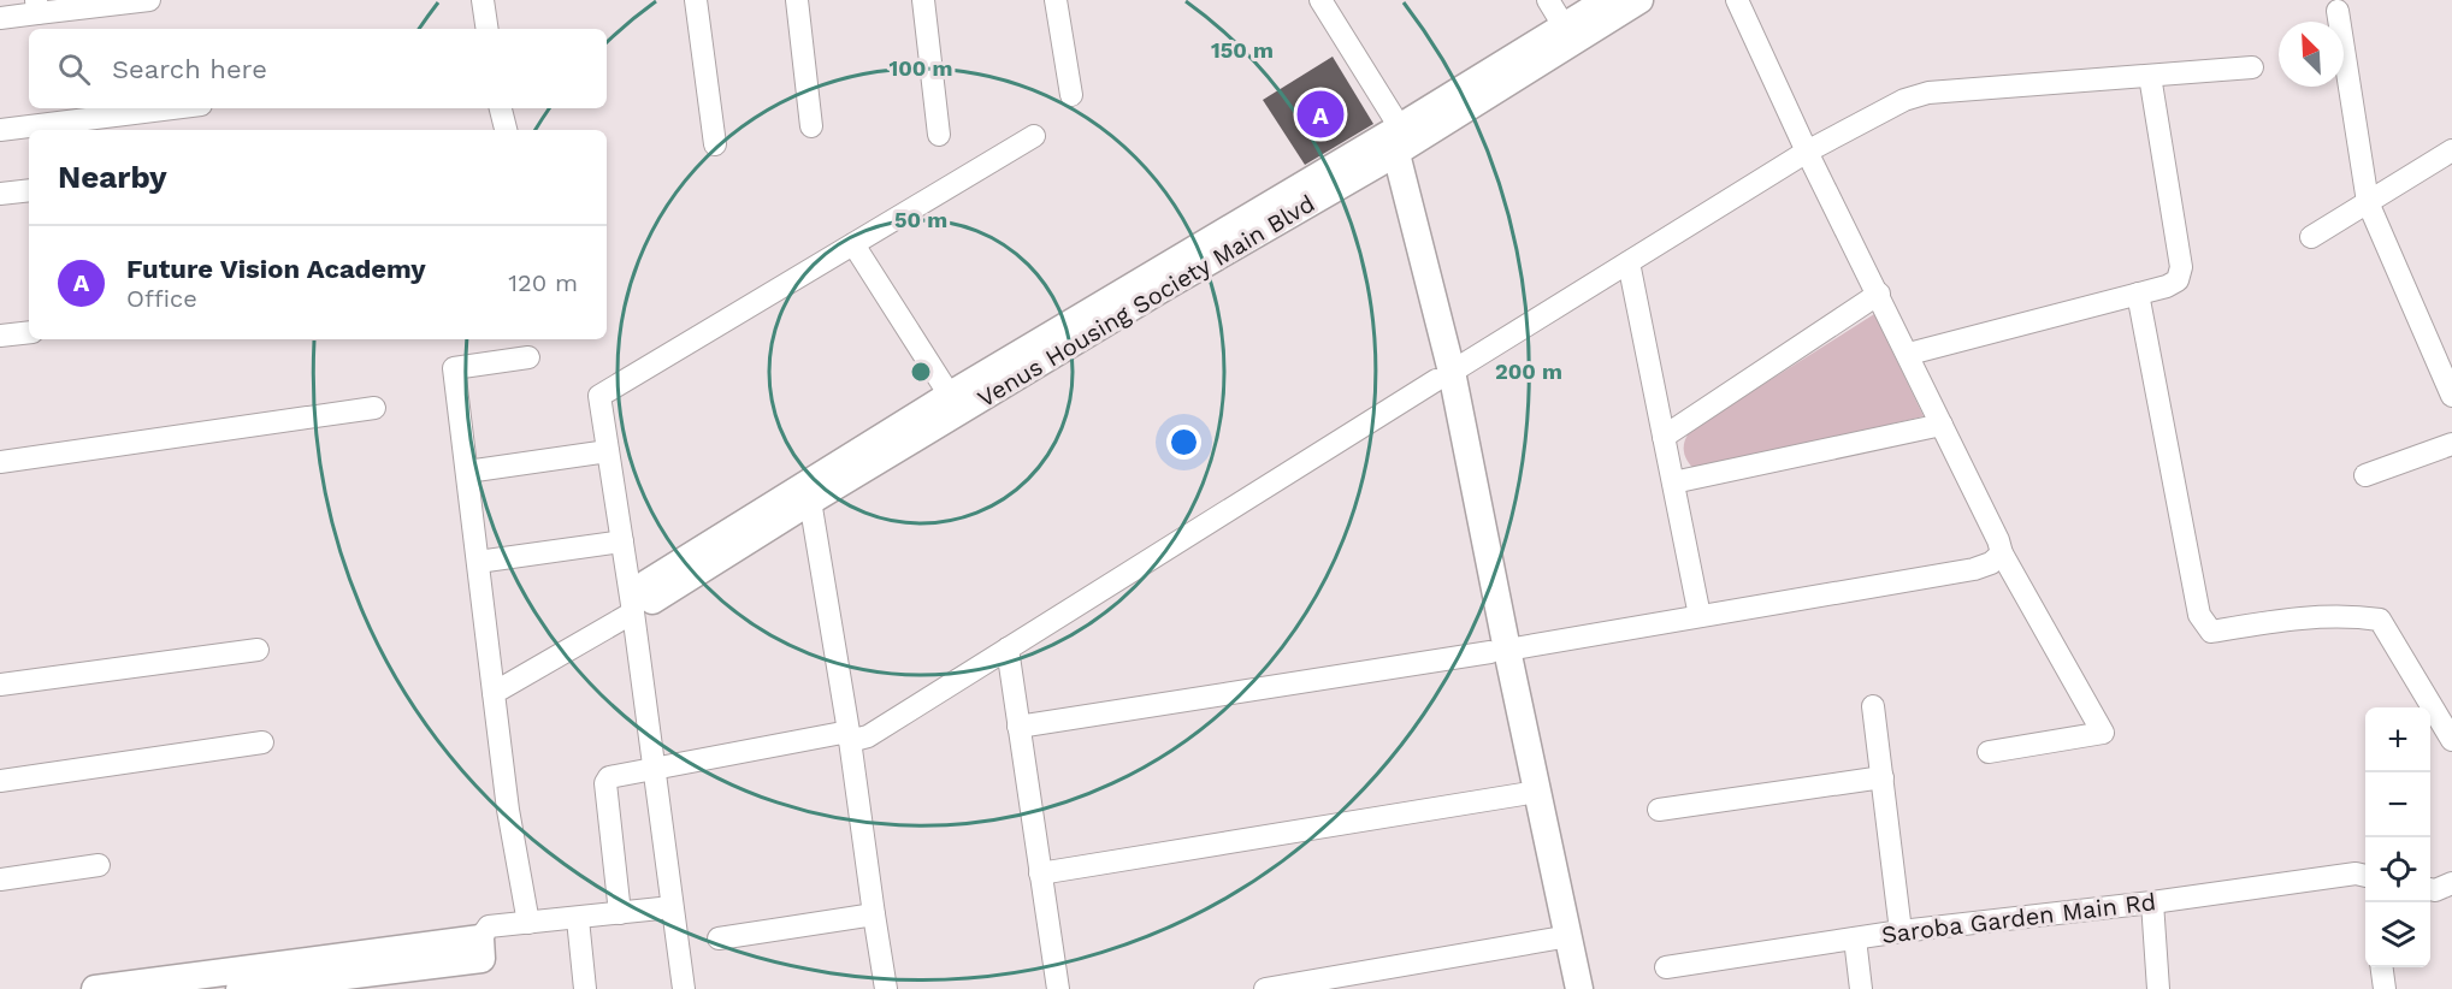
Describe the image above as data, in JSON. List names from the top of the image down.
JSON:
{
  "streets": {
    "street": ["Venus Housing Society Main Blvd", "Saroba Garden Main Rd"]
  },
  "north": "top left",
  "page": {
    "search": "Search here",
    "pins": "A",
    "heading": "Nearby",
    "list": [
      {
        "mark": "A",
        "name": "Future Vision Academy",
        "note": "Office",
        "value": "120 m"
      }
    ],
    "map_buttons": ["+", "−"]
  },
  "rings": [
    "150 m",
    "100 m",
    "50 m",
    "200 m"
  ]
}
